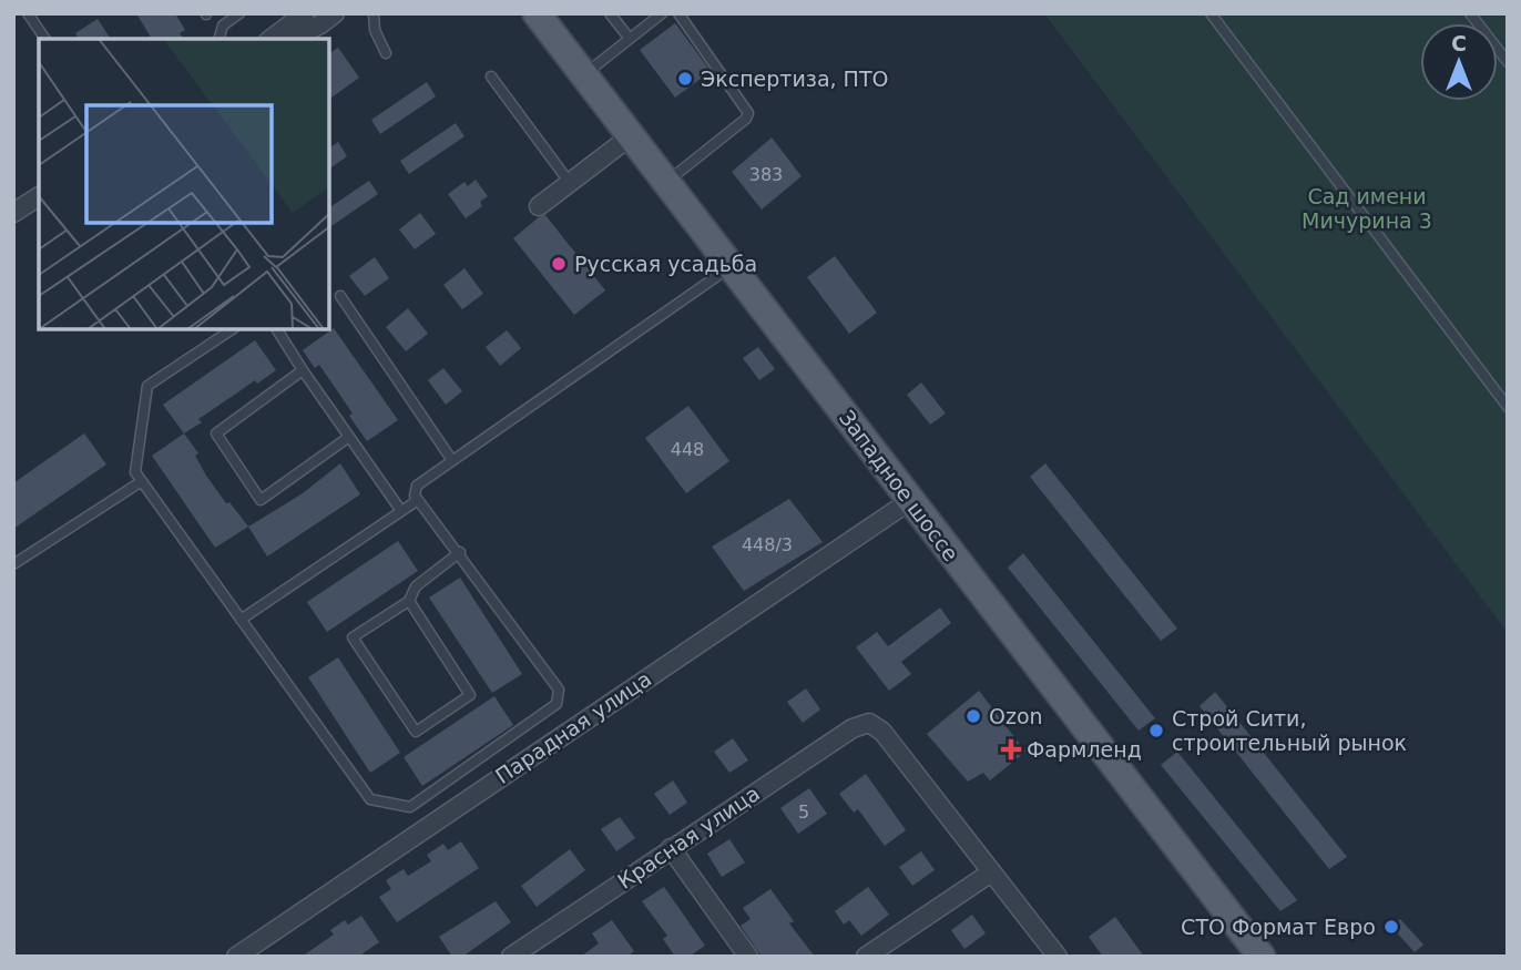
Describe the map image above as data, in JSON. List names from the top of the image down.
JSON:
{
  "streets": {
    "main road": ["Западное шоссе"],
    "street": ["Парадная улица", "Красная улица"]
  },
  "crossings": [
    ["Западное шоссе", "Парадная улица"]
  ],
  "parks": ["Сад имени Мичурина 3"],
  "places": {
    "other": [
      "Экспертиза, ПТО",
      "Русская усадьба",
      "Ozon",
      "Строй Сити, строительный рынок",
      "СТО Формат Евро"
    ],
    "health": ["Фармленд"]
  },
  "house_numbers": [
    "383",
    "448",
    "448/3",
    "5"
  ],
  "north": "top"
}
